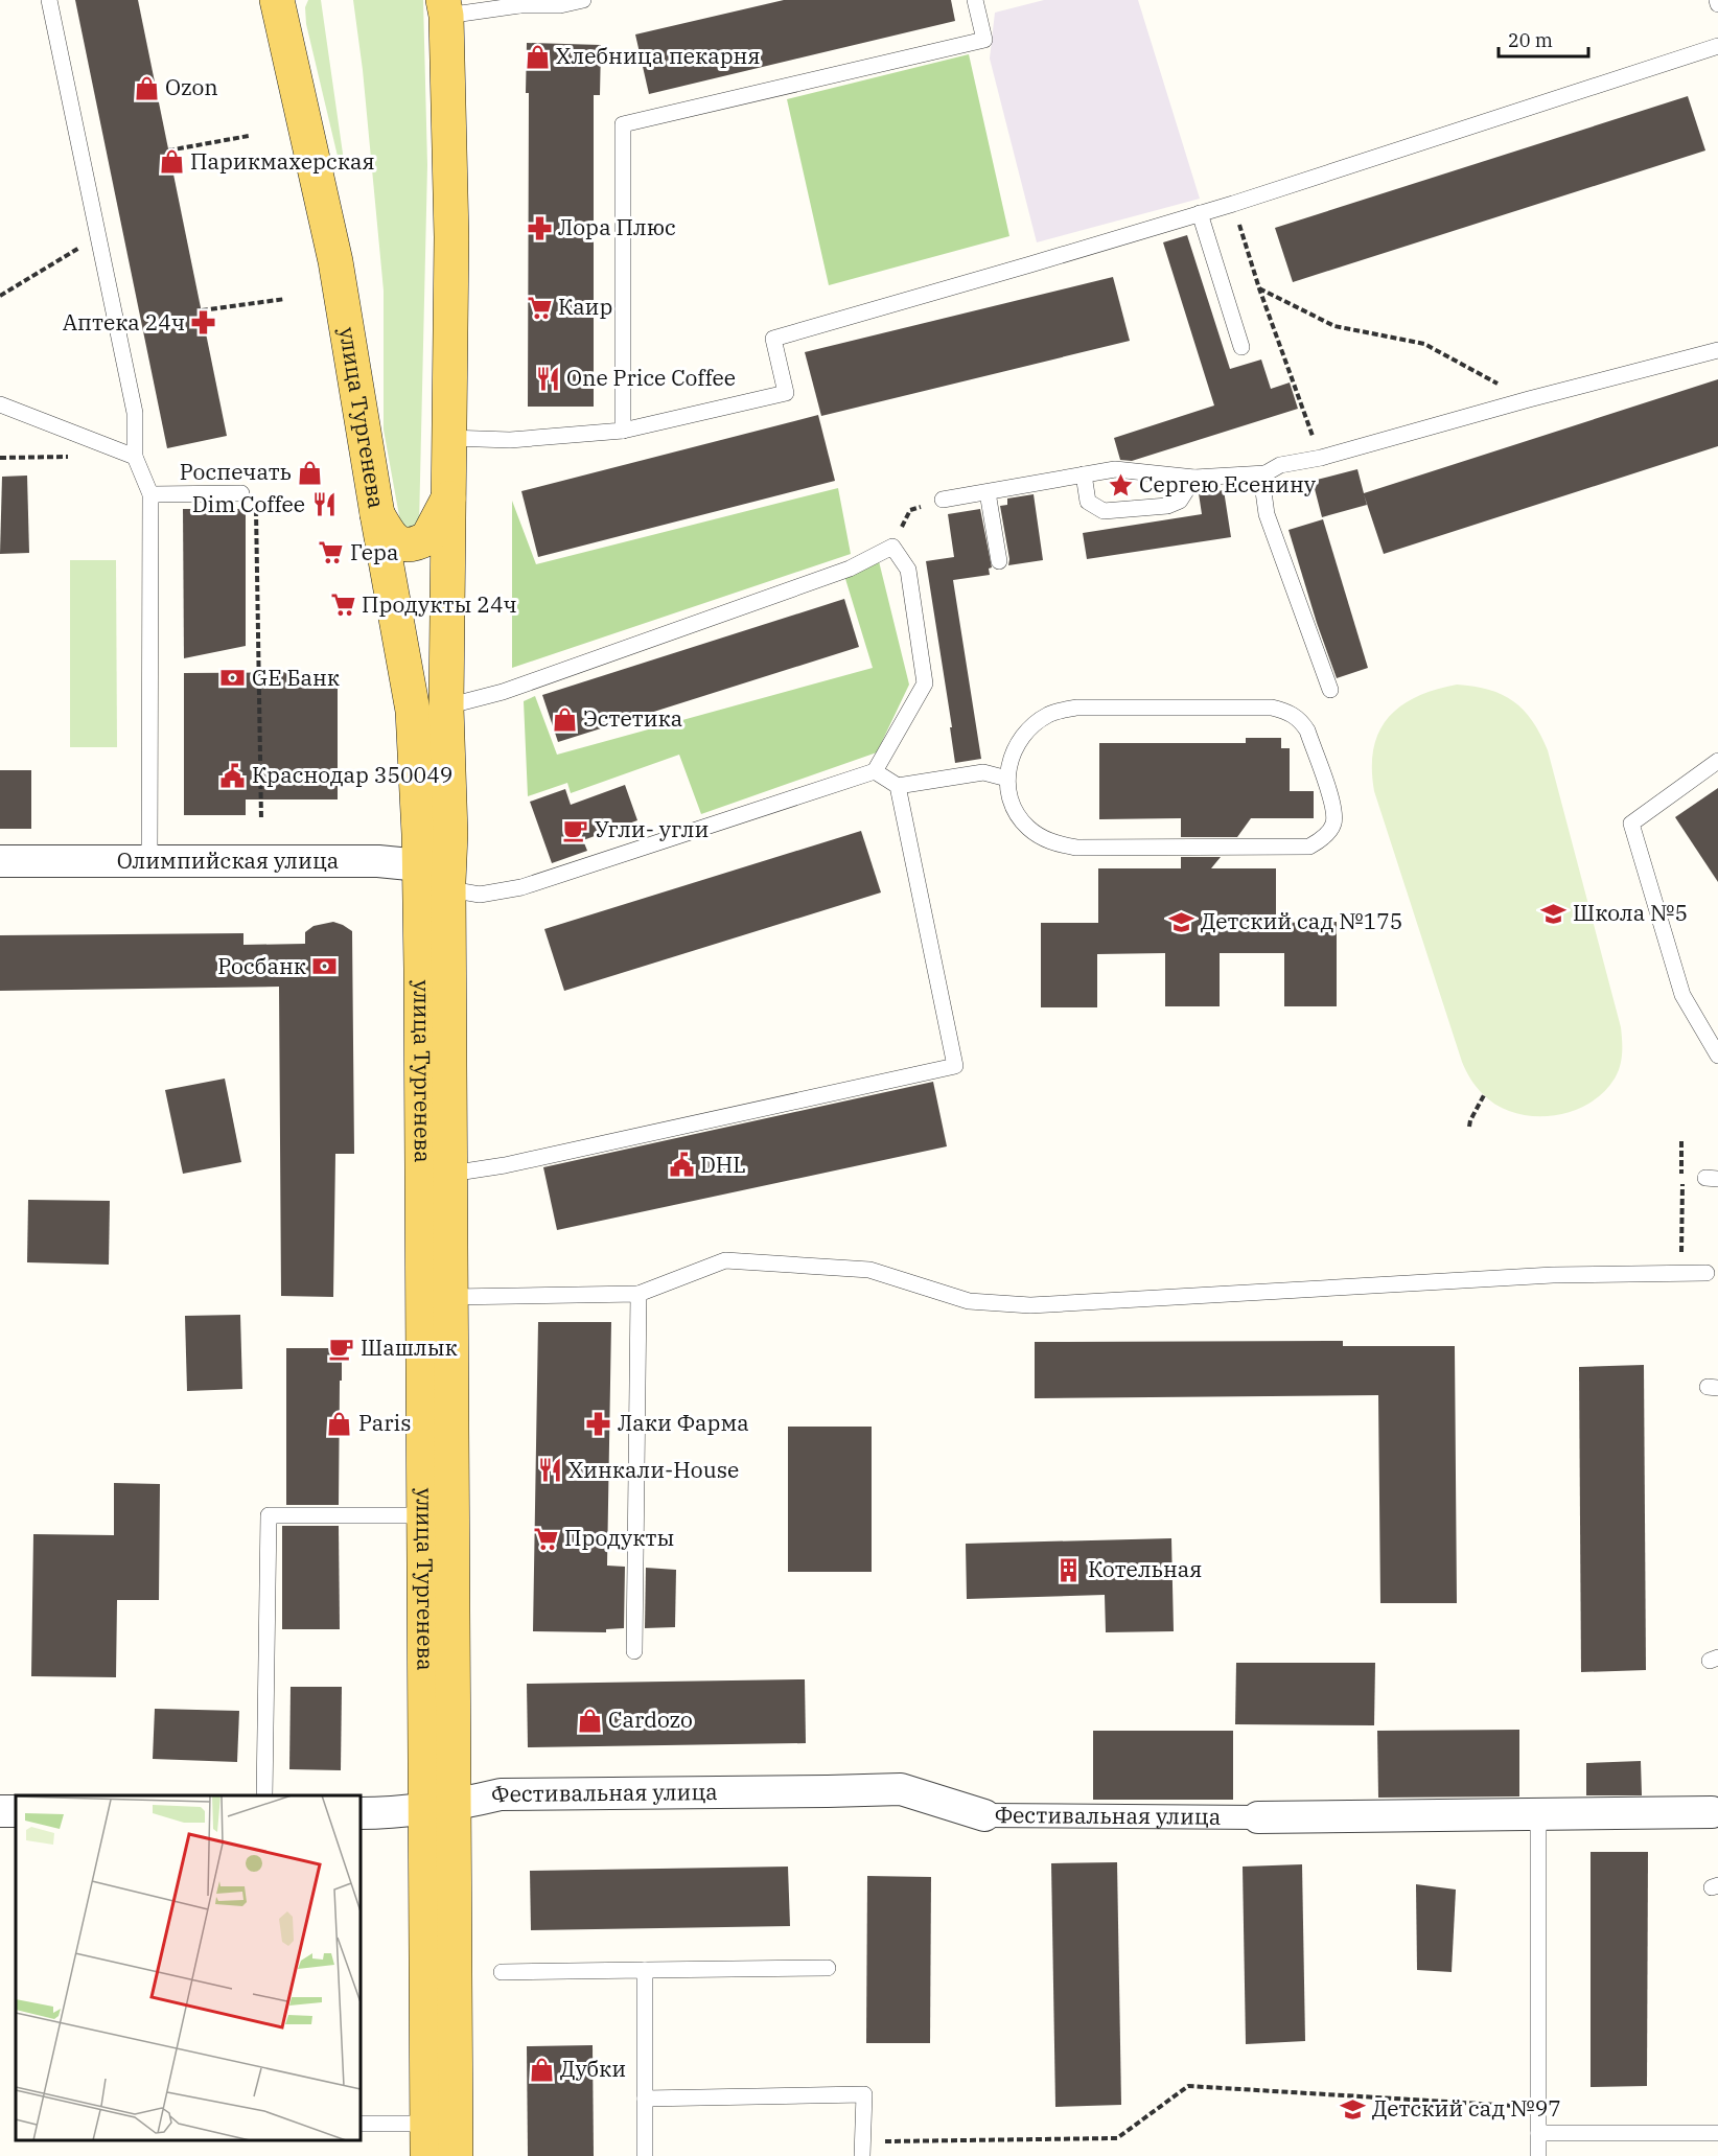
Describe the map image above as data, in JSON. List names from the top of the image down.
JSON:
{
  "streets": {
    "main road": ["улица Тургенева"],
    "street": ["Олимпийская улица", "Фестивальная улица"]
  },
  "crossings": [
    ["улица Тургенева", "Олимпийская улица"],
    ["улица Тургенева", "Фестивальная улица"]
  ],
  "places": {
    "shop": [
      "Хлебница пекарня",
      "Ozon",
      "Парикмахерская",
      "Роспечать",
      "Эстетика",
      "Paris",
      "Cardozo",
      "Дубки"
    ],
    "pharmacy": ["Лора Плюс", "Аптека 24ч", "Лаки Фарма"],
    "supermarket": [
      "Каир",
      "Гера",
      "Продукты 24ч",
      "Продукты"
    ],
    "restaurant": ["One Price Coffee", "Dim Coffee", "Хинкали-House"],
    "place": ["Сергею Есенину"],
    "bank": ["GE Банк", "Росбанк"],
    "public building": ["Краснодар 350049", "DHL"],
    "cafe": ["Угли- угли", "Шашлык"],
    "school or university": ["Школа №5", "Детский сад №175", "Детский сад №97"],
    "building": ["Котельная"]
  },
  "scale_bar": "20 m"
}
